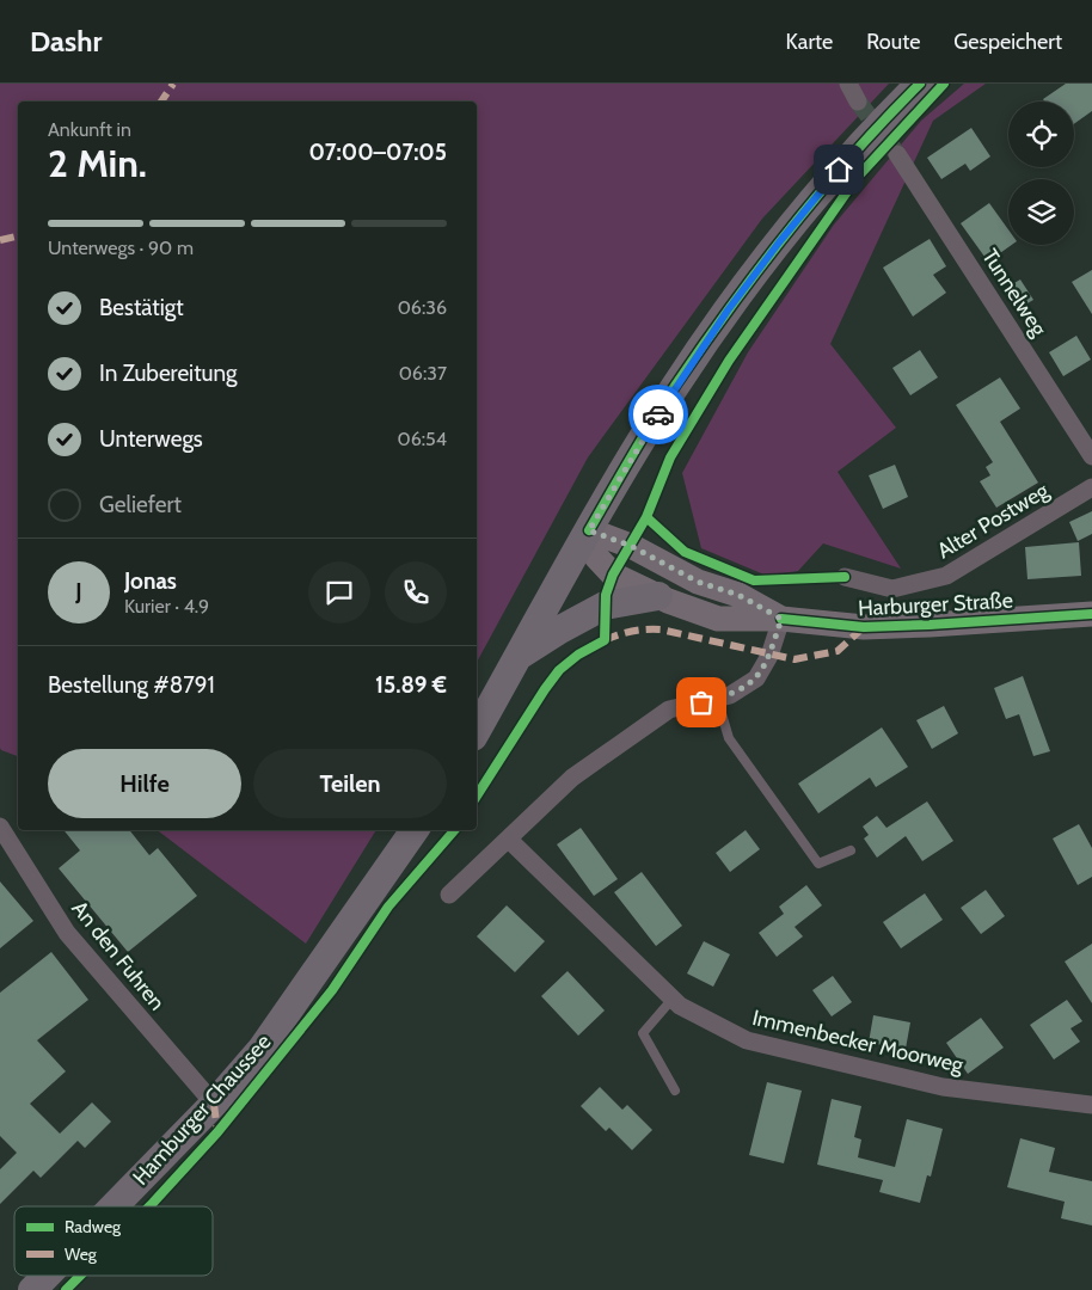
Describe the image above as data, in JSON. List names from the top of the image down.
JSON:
{
  "streets": {
    "main road": ["Hamburger Chaussee"],
    "street": [
      "Tunnelweg",
      "Alter Postweg",
      "Harburger Straße",
      "An den Fuhren",
      "Immenbecker Moorweg"
    ]
  },
  "crossings": [
    ["An den Fuhren", "Hamburger Chaussee"]
  ],
  "legend": ["Radweg", "Weg"],
  "page": {
    "header": "Dashr",
    "nav": ["Karte", "Route", "Gespeichert"],
    "heading": ["2 Min.", "Ankunft in", "07:00–07:05"],
    "panel": [
      "Jonas",
      "Kurier · 4.9",
      "Bestellung #8791",
      "15.89 €"
    ],
    "bar": "Unterwegs · 90 m",
    "list": [
      ["Bestätigt", "06:36"],
      ["In Zubereitung", "06:37"],
      ["Unterwegs", "06:54"],
      "Geliefert"
    ],
    "round": "J",
    "buttons": ["Hilfe", "Teilen"]
  }
}
